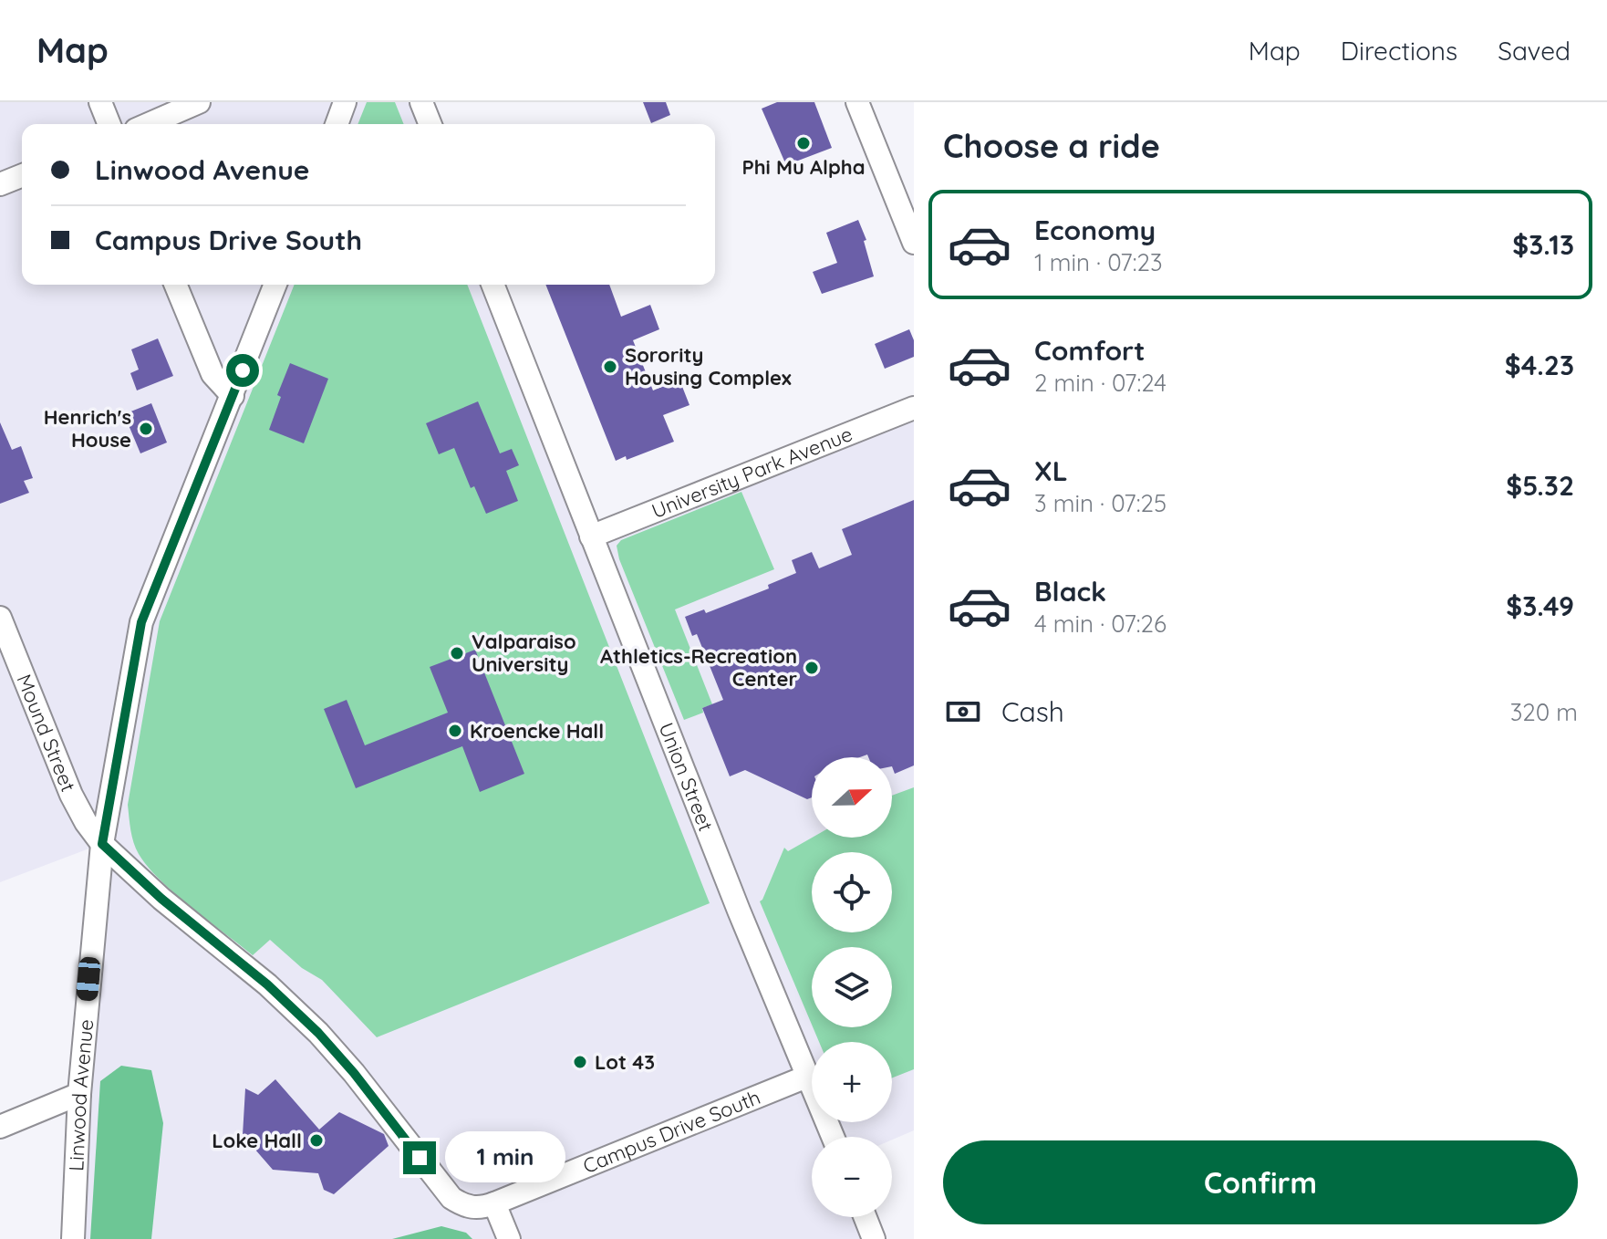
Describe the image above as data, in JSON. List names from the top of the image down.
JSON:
{
  "streets": {
    "street": [
      "University Park Avenue",
      "Mound Street",
      "Union Street",
      "Linwood Avenue",
      "Campus Drive South"
    ]
  },
  "crossings": [
    ["University Park Avenue", "Union Street"],
    ["Mound Street", "Linwood Avenue"],
    ["Mound Street", "Campus Drive South"],
    ["Union Street", "Campus Drive South"],
    ["Linwood Avenue", "Campus Drive South"]
  ],
  "places": [
    "Phi Mu Alpha",
    "Sorority Housing Complex",
    "Henrich's House",
    "Valparaiso University",
    "Athletics-Recreation Center",
    "Kroencke Hall",
    "Lot 43",
    "Loke Hall"
  ],
  "north": "right",
  "page": {
    "header": "Map",
    "nav": ["Map", "Directions", "Saved"],
    "heading": "Choose a ride",
    "banner": ["Linwood Avenue", "Campus Drive South"],
    "list": [
      {
        "name": "Economy",
        "note": "1 min · 07:23",
        "value": "$3.13"
      },
      {
        "name": "Comfort",
        "note": "2 min · 07:24",
        "value": "$4.23"
      },
      {
        "name": "XL",
        "note": "3 min · 07:25",
        "value": "$5.32"
      },
      {
        "name": "Black",
        "note": "4 min · 07:26",
        "value": "$3.49"
      }
    ],
    "pay": ["Cash", "320 m"],
    "map_buttons": ["+", "−"],
    "buttons": "Confirm",
    "bubble": "1 min"
  }
}
